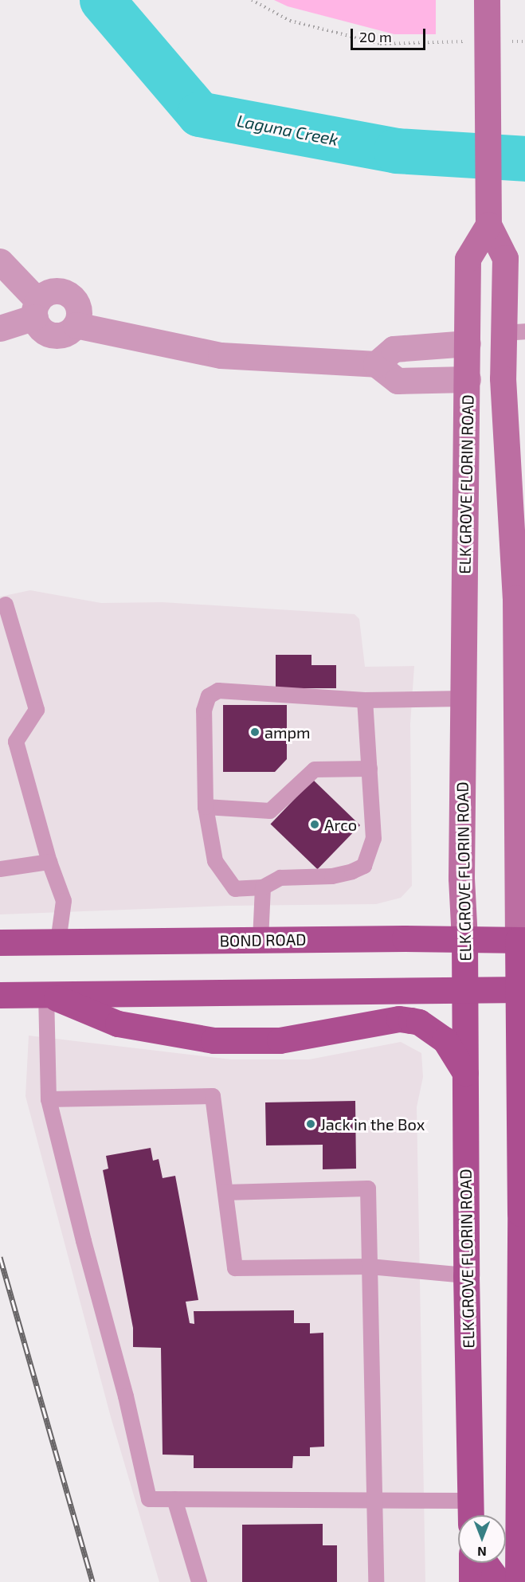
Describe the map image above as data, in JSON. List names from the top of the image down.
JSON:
{
  "streets": {
    "main road": ["ELK GROVE FLORIN ROAD", "BOND ROAD"]
  },
  "crossings": [
    ["ELK GROVE FLORIN ROAD", "BOND ROAD"]
  ],
  "water": ["Laguna Creek"],
  "places": ["ampm", "Arco", "Jack in the Box"],
  "scale_bar": "20 m",
  "north": "bottom"
}
